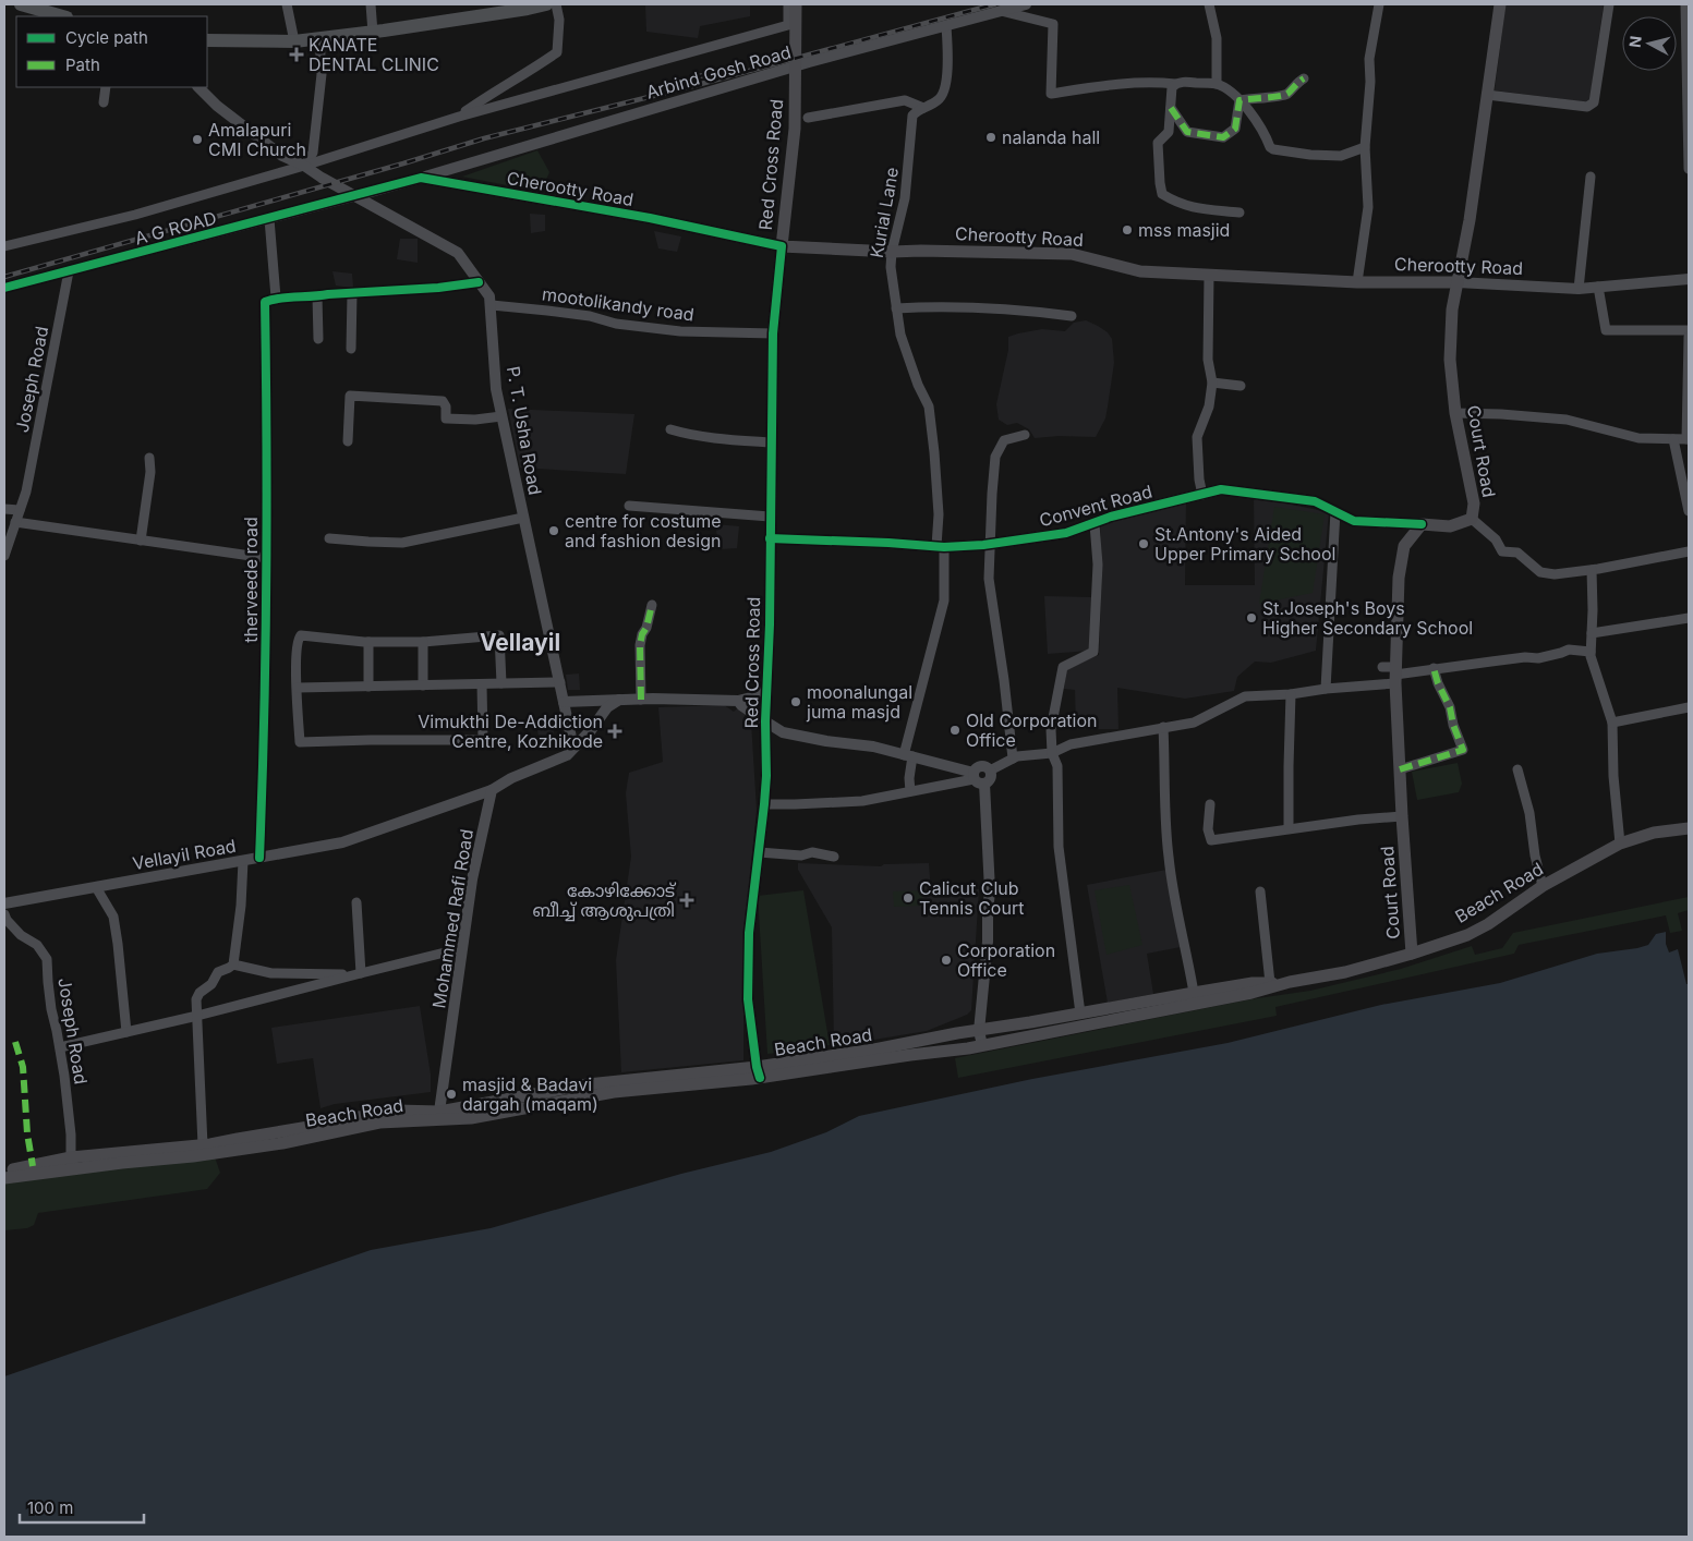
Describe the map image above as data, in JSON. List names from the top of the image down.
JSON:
{
  "streets": {
    "main road": [
      "Red Cross Road",
      "Cherootty Road",
      "Court Road",
      "Beach Road"
    ],
    "street": [
      "Arbind Gosh Road",
      "Kurial Lane",
      "A G ROAD",
      "mootolikandy road",
      "Joseph Road",
      "P. T. Usha Road",
      "Convent Road",
      "therveede road",
      "Vellayil Road",
      "Mohammed Rafi Road"
    ]
  },
  "crossings": [
    ["Arbind Gosh Road", "Cherootty Road"],
    ["Arbind Gosh Road", "Kurial Lane"],
    ["Red Cross Road", "Cherootty Road"],
    ["Red Cross Road", "mootolikandy road"],
    ["Red Cross Road", "Convent Road"],
    ["Red Cross Road", "Beach Road"],
    ["Cherootty Road", "Kurial Lane"],
    ["Cherootty Road", "A G ROAD"],
    ["Cherootty Road", "P. T. Usha Road"],
    ["Cherootty Road", "Court Road"],
    ["Kurial Lane", "Convent Road"],
    ["A G ROAD", "Joseph Road"],
    ["A G ROAD", "P. T. Usha Road"],
    ["mootolikandy road", "P. T. Usha Road"],
    ["Joseph Road", "Beach Road"],
    ["Court Road", "Convent Road"],
    ["Court Road", "Beach Road"],
    ["therveede road", "Vellayil Road"],
    ["Vellayil Road", "Mohammed Rafi Road"],
    ["Beach Road", "Mohammed Rafi Road"]
  ],
  "districts": ["Vellayil"],
  "places": {
    "health": ["KANATE DENTAL CLINIC", "Vimukthi De-Addiction Centre, Kozhikode", "കോഴിക്കോട് ബീച്ച് ആശുപത്രി"],
    "other": [
      "nalanda hall",
      "Amalapuri CMI Church",
      "mss masjid",
      "centre for costume and fashion design",
      "St.Antony's Aided Upper Primary School",
      "St.Joseph's Boys Higher Secondary School",
      "moonalungal juma masjd",
      "Old Corporation Office",
      "Calicut Club Tennis Court",
      "Corporation Office",
      "masjid & Badavi dargah (maqam)"
    ]
  },
  "legend": ["Cycle path", "Path"],
  "scale_bar": "100 m",
  "north": "left"
}
